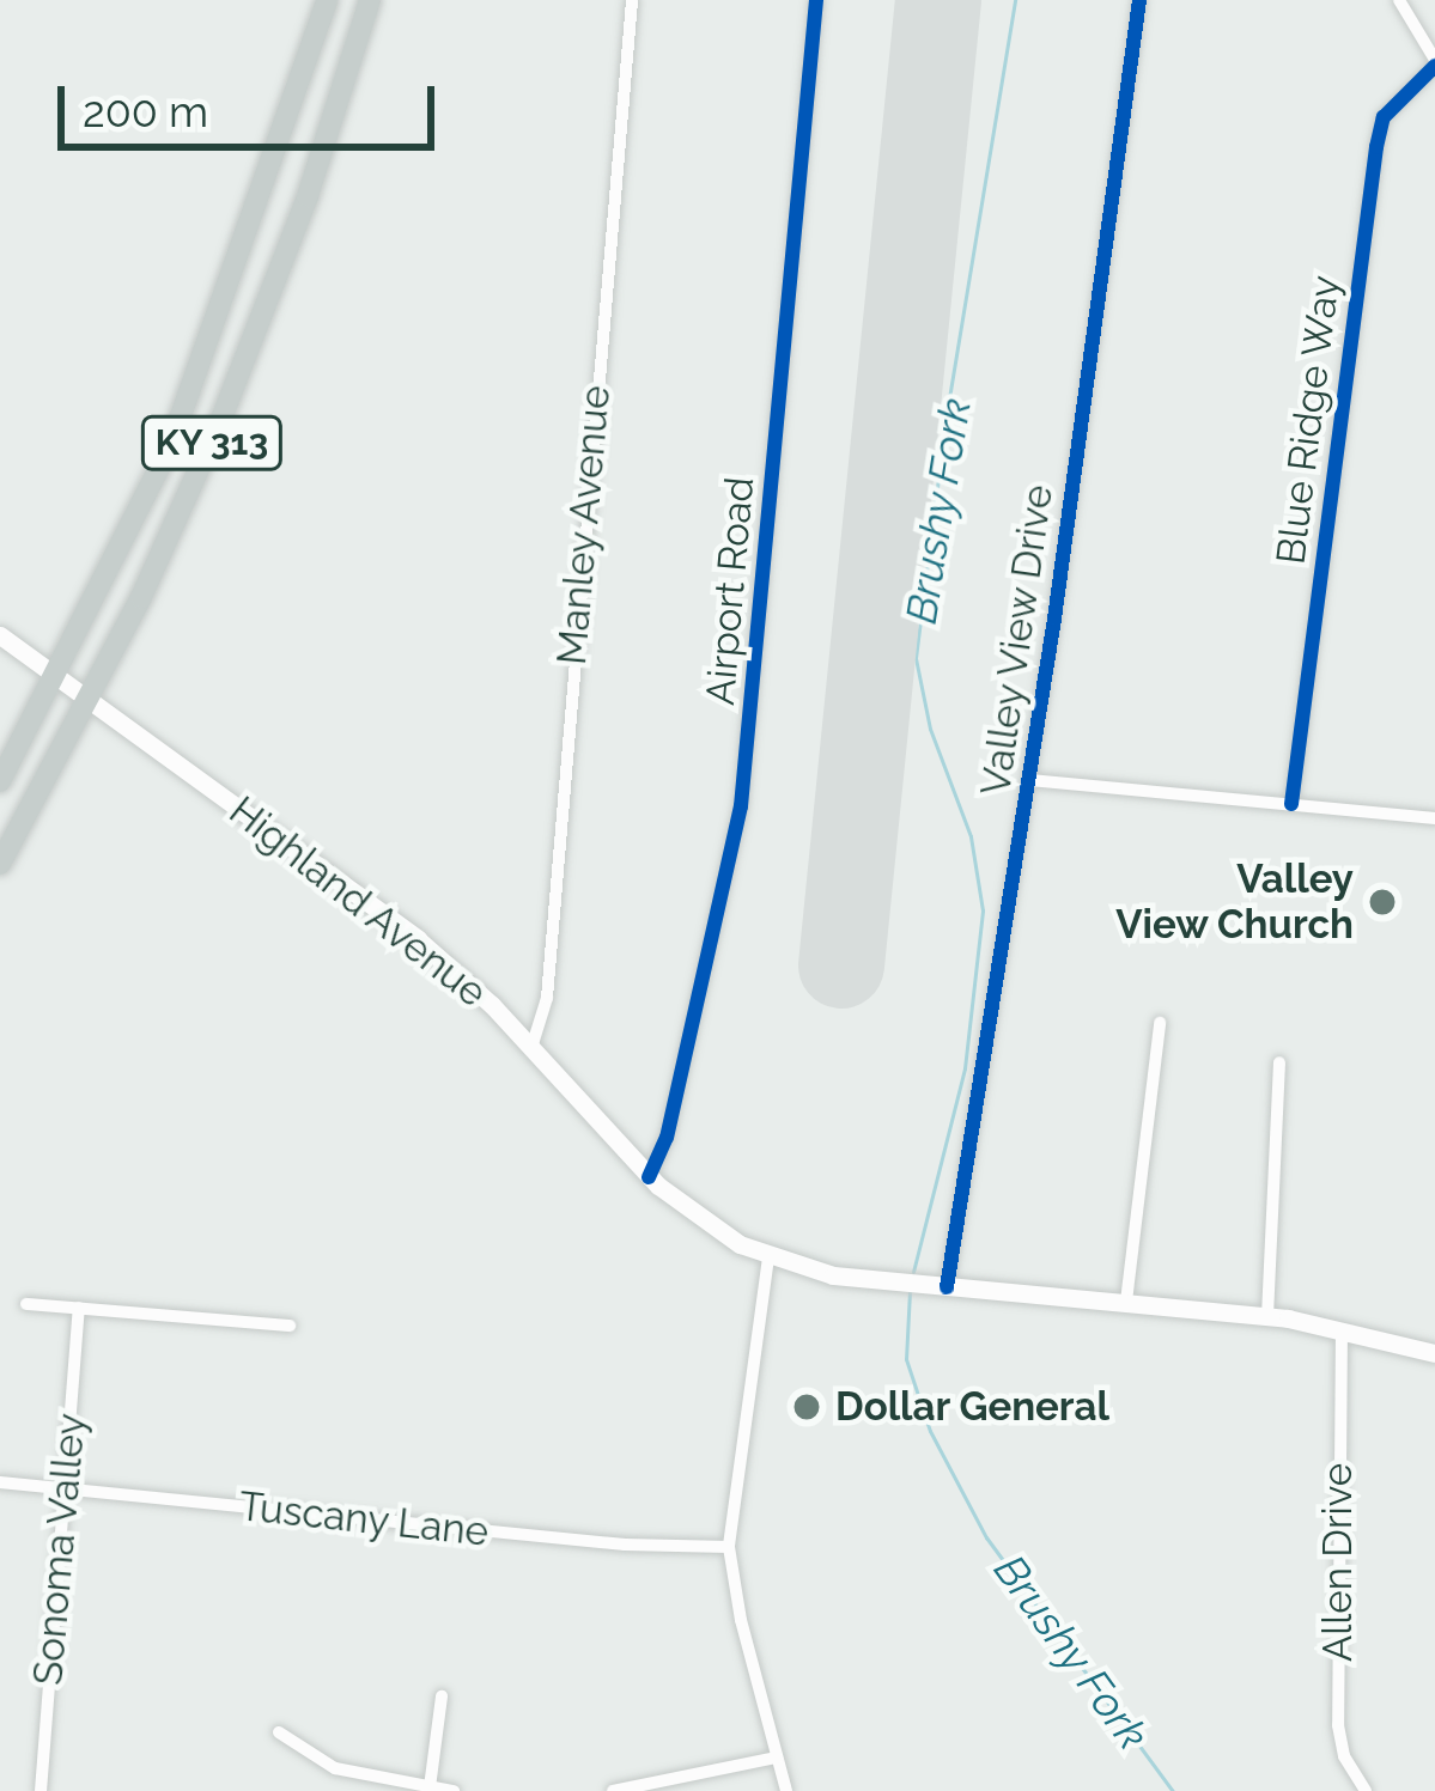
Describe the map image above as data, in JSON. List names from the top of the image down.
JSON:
{
  "streets": {
    "highway": ["KY 313"],
    "main road": ["Highland Avenue"],
    "street": [
      "Blue Ridge Way",
      "Manley Avenue",
      "Airport Road",
      "Valley View Drive",
      "Tuscany Lane",
      "Sonoma Valley",
      "Allen Drive"
    ]
  },
  "crossings": [
    ["KY 313", "Highland Avenue"],
    ["Manley Avenue", "Highland Avenue"],
    ["Airport Road", "Highland Avenue"],
    ["Valley View Drive", "Highland Avenue"],
    ["Highland Avenue", "Allen Drive"],
    ["Tuscany Lane", "Sonoma Valley"]
  ],
  "water": ["Brushy Fork"],
  "places": ["Valley View Church", "Dollar General"],
  "scale_bar": "200 m"
}
